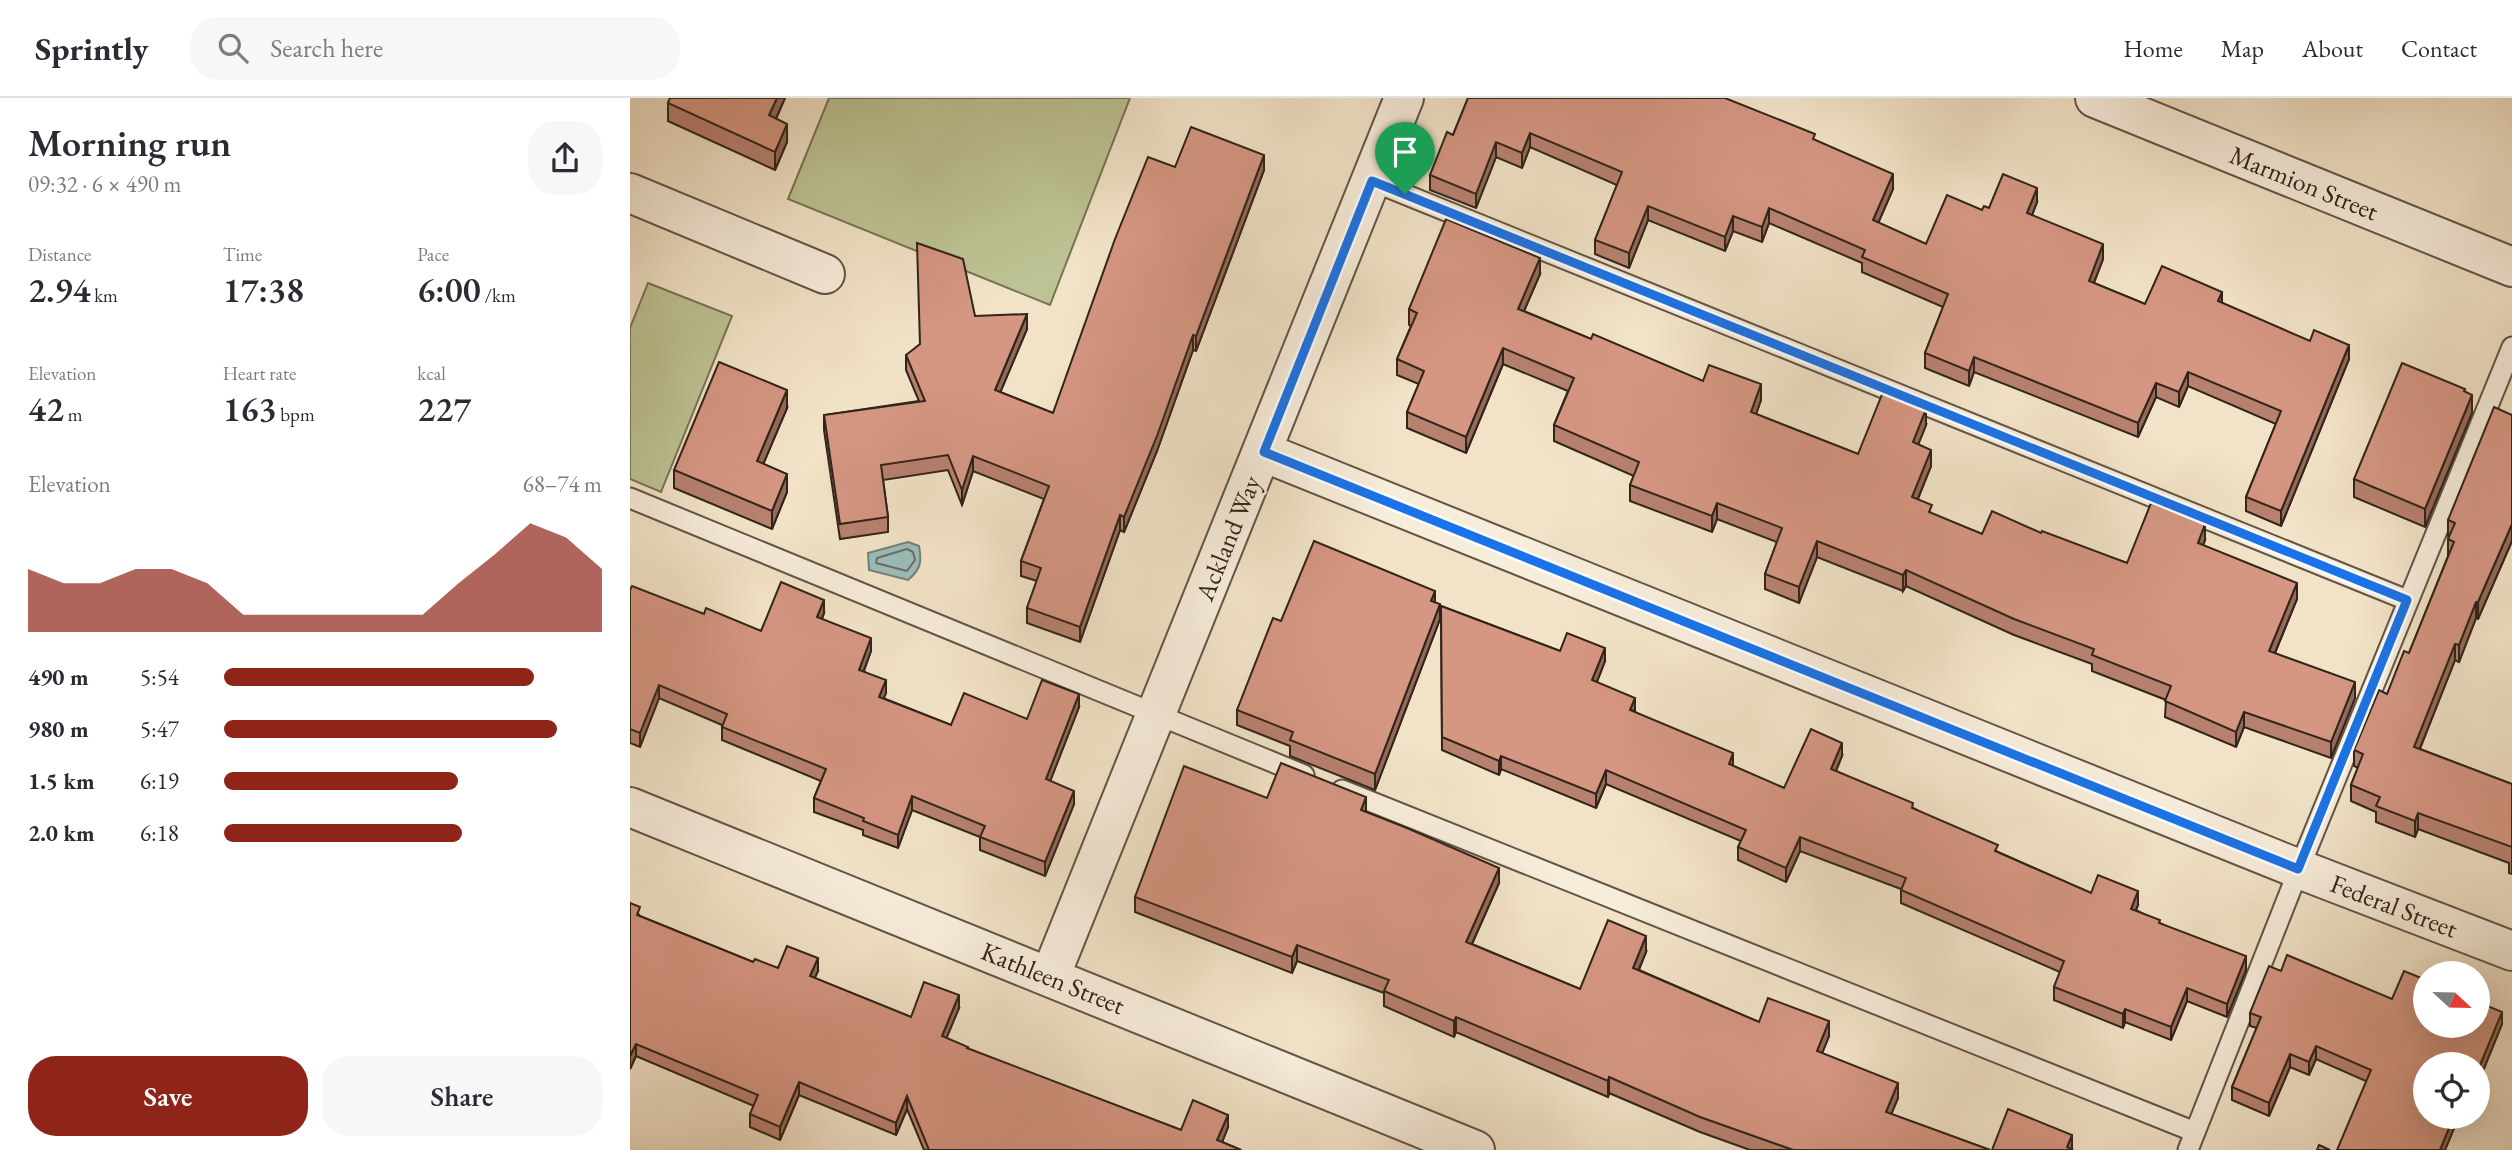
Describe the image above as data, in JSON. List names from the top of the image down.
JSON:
{
  "streets": {
    "street": [
      "Marmion Street",
      "Ackland Way",
      "Federal Street",
      "Kathleen Street"
    ]
  },
  "crossings": [
    ["Ackland Way", "Federal Street"],
    ["Ackland Way", "Kathleen Street"]
  ],
  "north": "right",
  "page": {
    "header": "Sprintly",
    "search": "Search here",
    "nav": [
      "Home",
      "Map",
      "About",
      "Contact"
    ],
    "heading": ["Morning run", "09:32 · 6 × 490 m"],
    "stats": [
      ["Distance", "2.94 km"],
      ["Time", "17:38"],
      ["Pace", "6:00 /km"],
      ["Elevation", "42 m"],
      ["Heart rate", "163 bpm"],
      ["kcal", "227"]
    ],
    "chart": ["Elevation", "68–74 m"],
    "list": [
      {
        "name": "490 m",
        "note": "5:54"
      },
      {
        "name": "980 m",
        "note": "5:47"
      },
      {
        "name": "1.5 km",
        "note": "6:19"
      },
      {
        "name": "2.0 km",
        "note": "6:18"
      }
    ],
    "buttons": ["Save", "Share"]
  }
}
